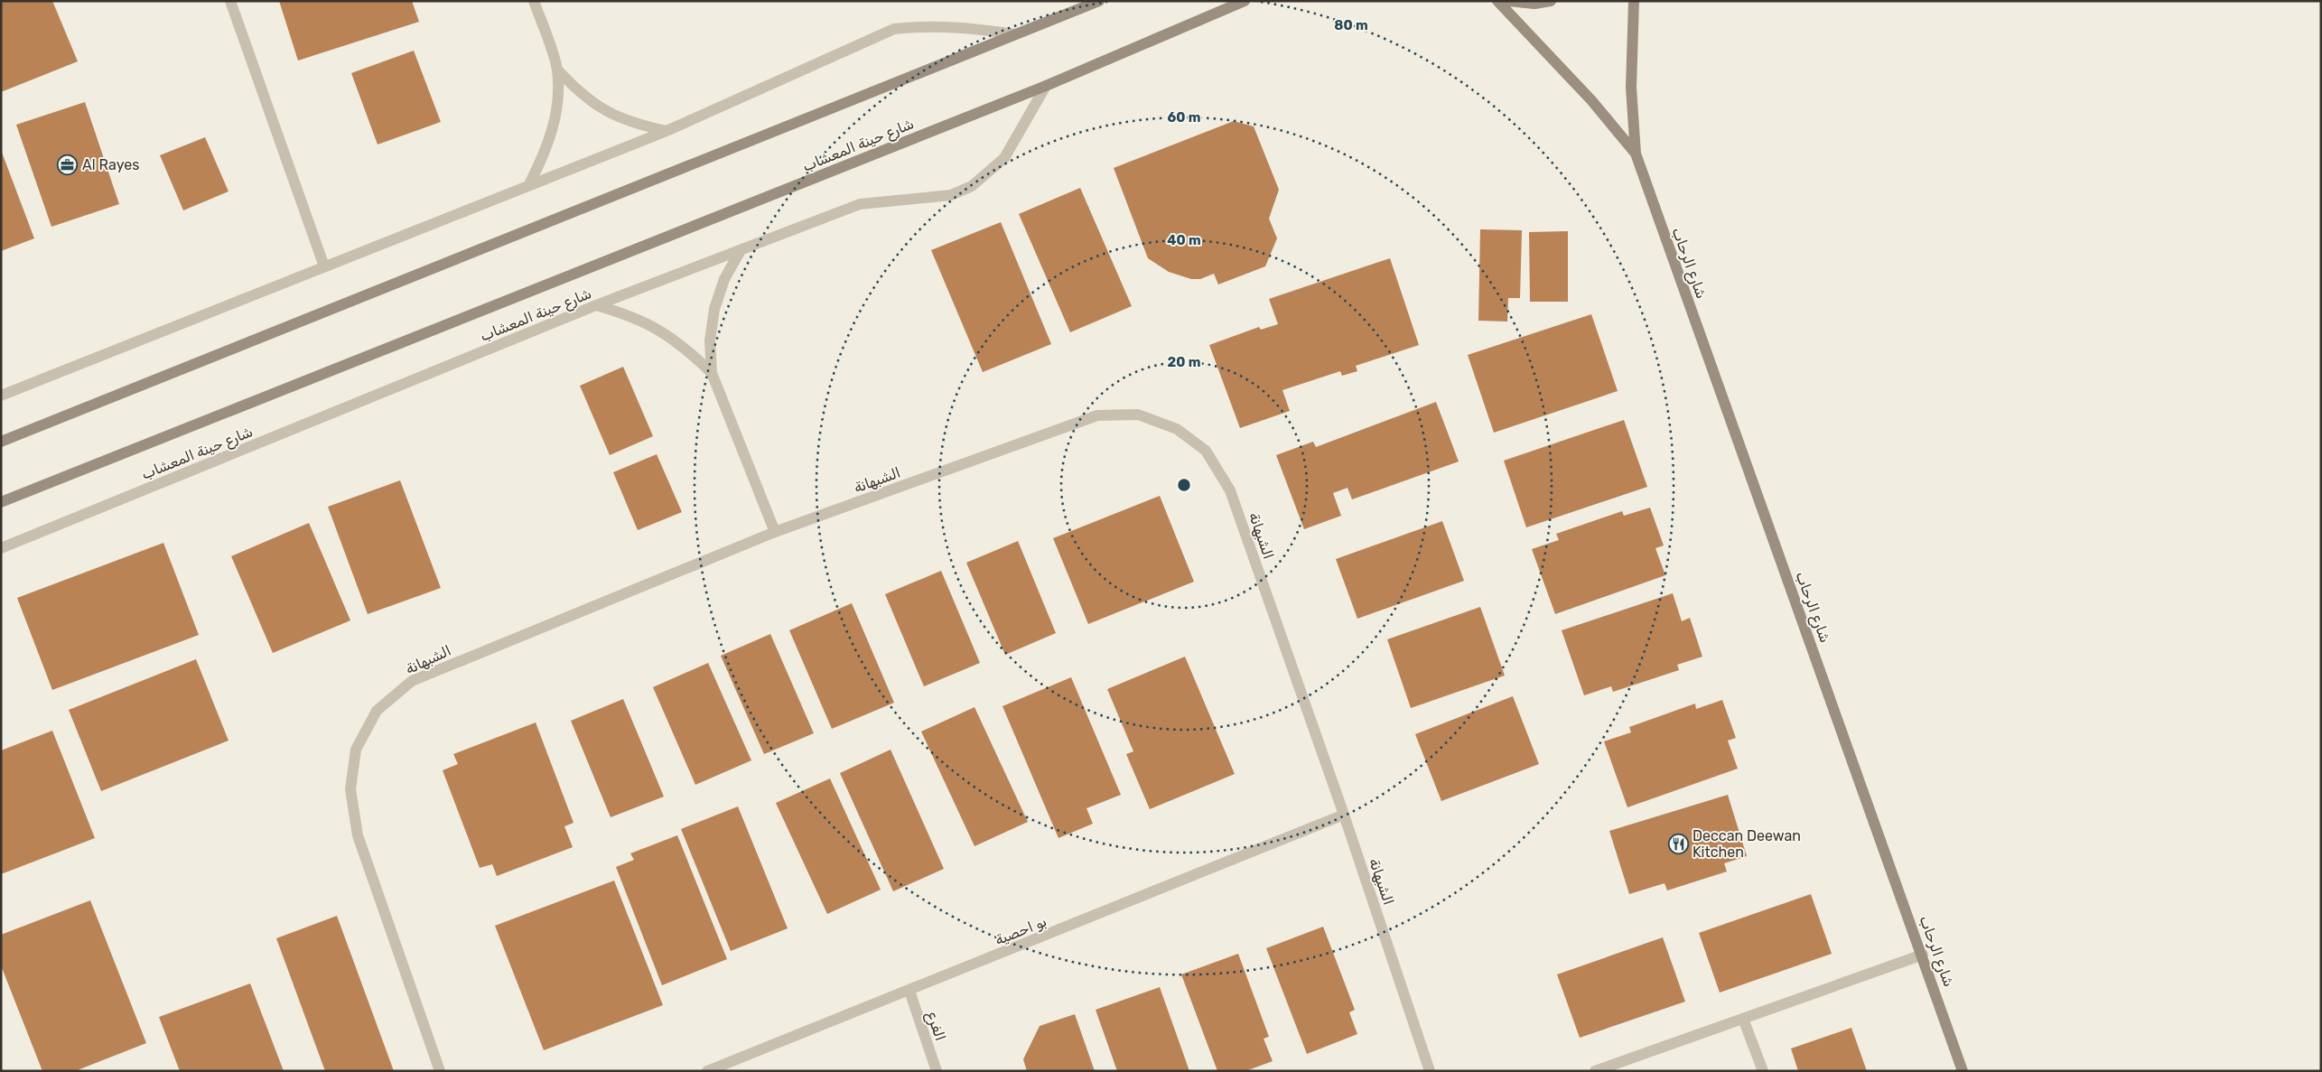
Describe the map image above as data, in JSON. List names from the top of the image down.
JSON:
{
  "streets": {
    "street": [
      "شارع حينة المعشاب",
      "شارع الرحاب",
      "الشبهانة",
      "بو احصية",
      "الفرع"
    ]
  },
  "crossings": [
    ["الشبهانة", "بو احصية"],
    ["بو احصية", "الفرع"]
  ],
  "places": {
    "office": ["Al Rayes"],
    "restaurant": ["Deccan Deewan Kitchen"]
  },
  "rings": [
    "80 m",
    "60 m",
    "40 m",
    "20 m"
  ]
}
